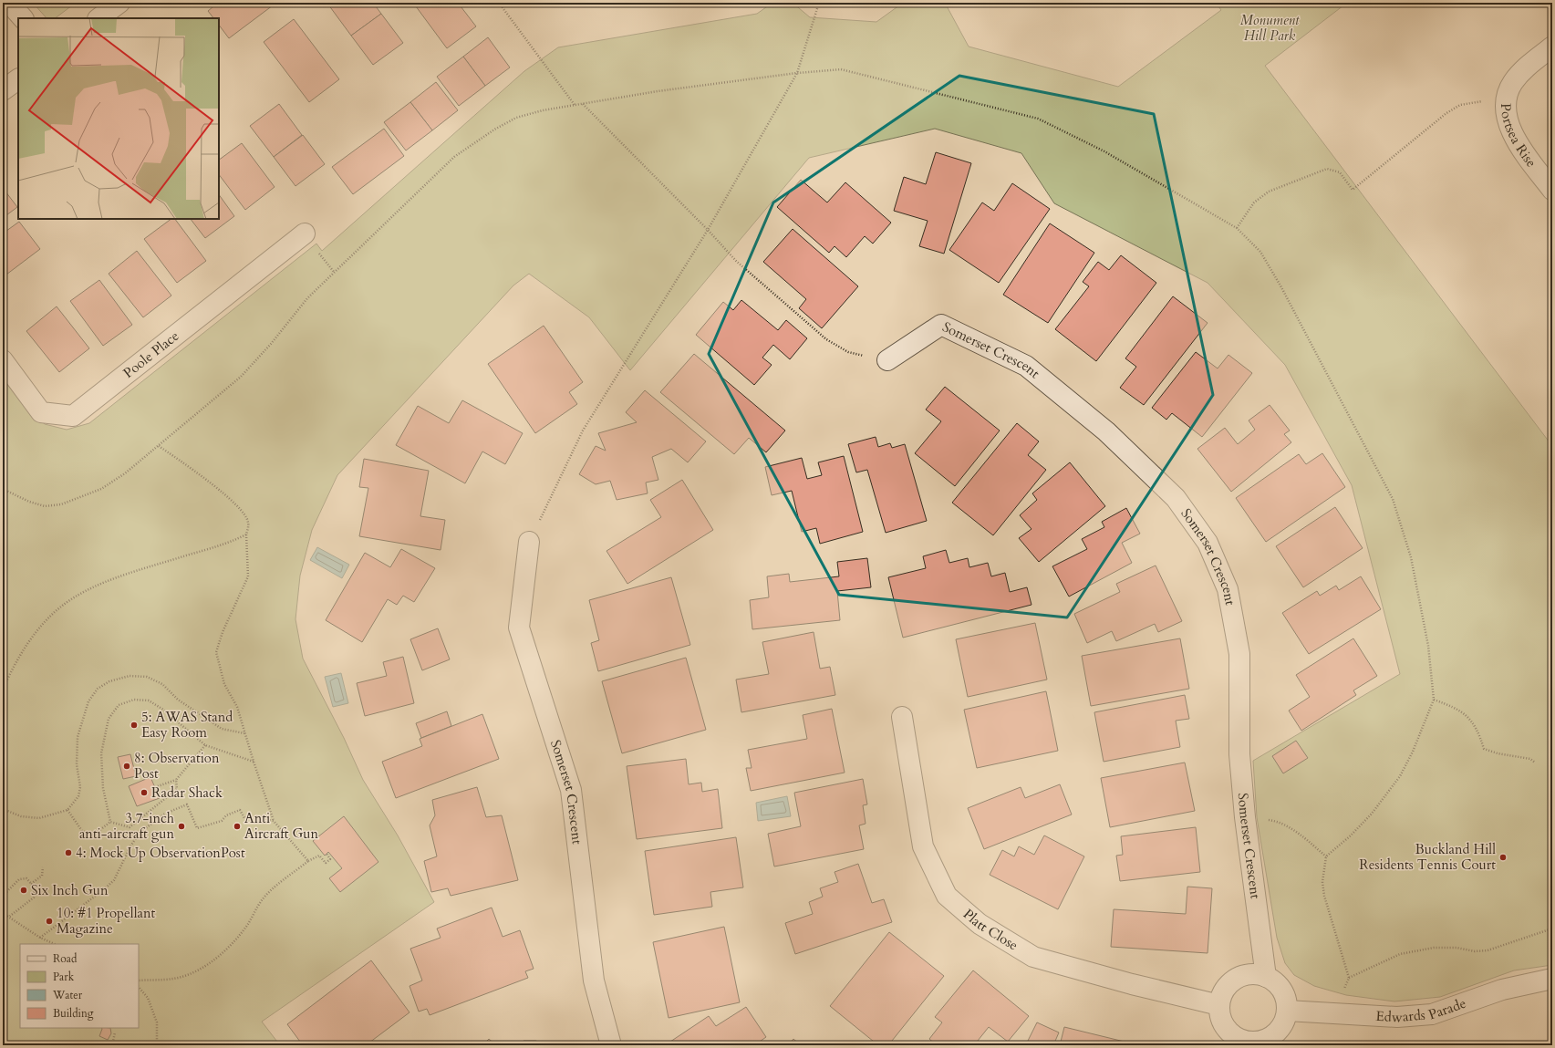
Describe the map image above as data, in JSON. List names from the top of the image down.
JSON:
{
  "streets": {
    "street": [
      "Portsea Rise",
      "Somerset Crescent",
      "Poole Place",
      "Platt Close",
      "Edwards Parade"
    ]
  },
  "crossings": [
    ["Somerset Crescent", "Platt Close"],
    ["Somerset Crescent", "Edwards Parade"],
    ["Platt Close", "Edwards Parade"]
  ],
  "parks": ["Monument Hill Park"],
  "places": [
    "5: AWAS Stand Easy Room",
    "8: Observation Post",
    "Radar Shack",
    "3.7-inch anti-aircraft gun",
    "Anti Aircraft Gun",
    "4: Mock Up ObservationPost",
    "Buckland Hill Residents Tennis Court",
    "Six Inch Gun",
    "10: #1 Propellant Magazine"
  ],
  "legend": [
    "Road",
    "Park",
    "Water",
    "Building"
  ]
}
